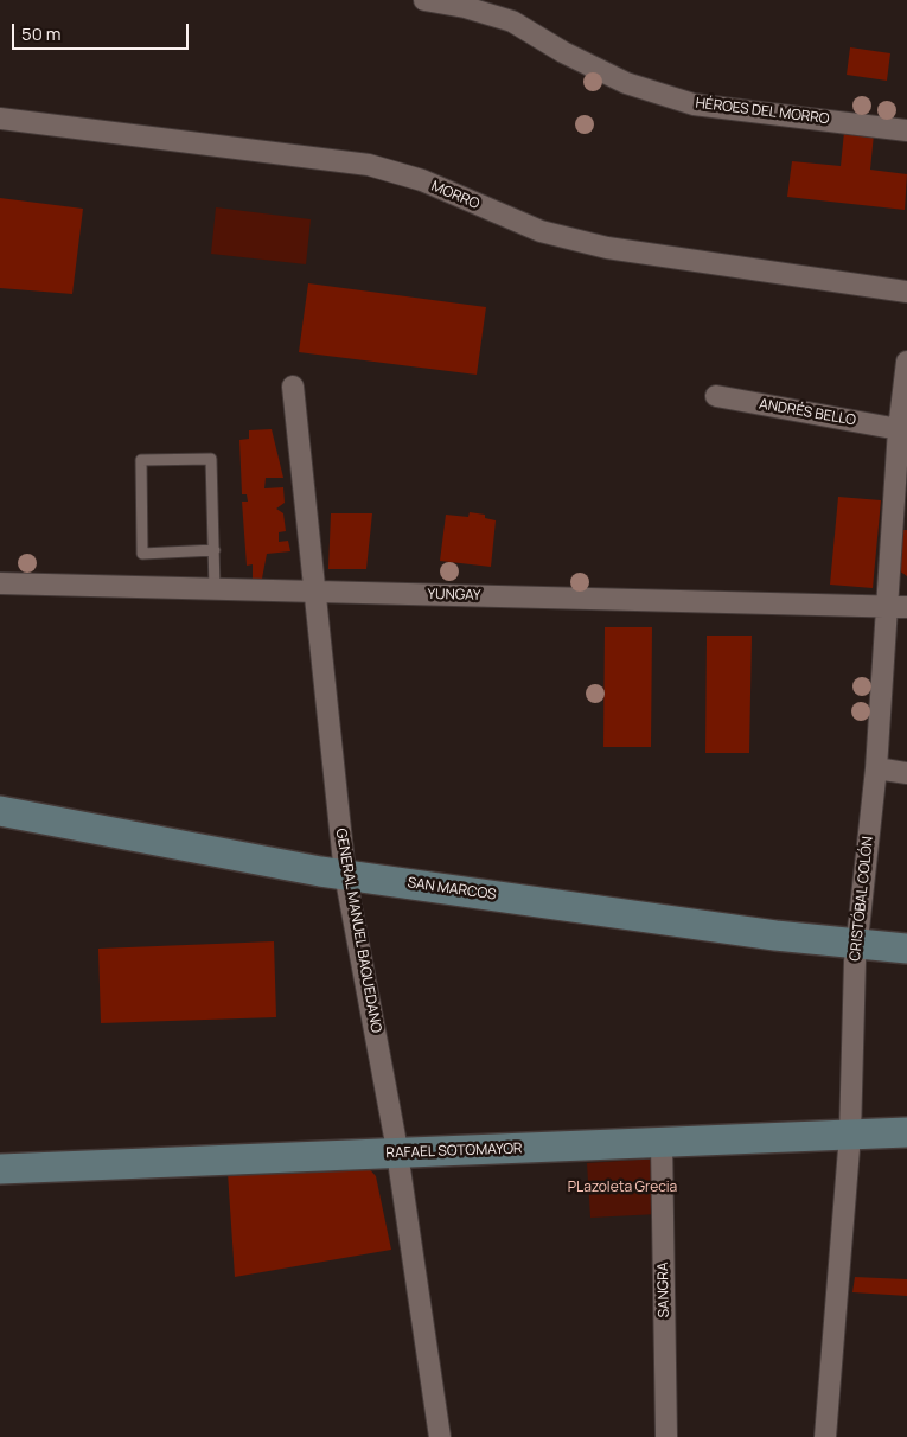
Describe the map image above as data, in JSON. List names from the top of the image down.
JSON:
{
  "streets": {
    "main road": ["SAN MARCOS", "RAFAEL SOTOMAYOR"],
    "street": [
      "HÉROES DEL MORRO",
      "MORRO",
      "ANDRÉS BELLO",
      "YUNGAY",
      "CRISTÓBAL COLÓN",
      "GENERAL MANUEL BAQUEDANO",
      "SANGRA"
    ]
  },
  "crossings": [
    ["ANDRÉS BELLO", "CRISTÓBAL COLÓN"],
    ["YUNGAY", "CRISTÓBAL COLÓN"],
    ["YUNGAY", "GENERAL MANUEL BAQUEDANO"],
    ["SAN MARCOS", "CRISTÓBAL COLÓN"],
    ["SAN MARCOS", "GENERAL MANUEL BAQUEDANO"],
    ["CRISTÓBAL COLÓN", "RAFAEL SOTOMAYOR"],
    ["GENERAL MANUEL BAQUEDANO", "RAFAEL SOTOMAYOR"],
    ["RAFAEL SOTOMAYOR", "SANGRA"]
  ],
  "parks": ["PLazoleta Grecia"],
  "scale_bar": "50 m"
}
